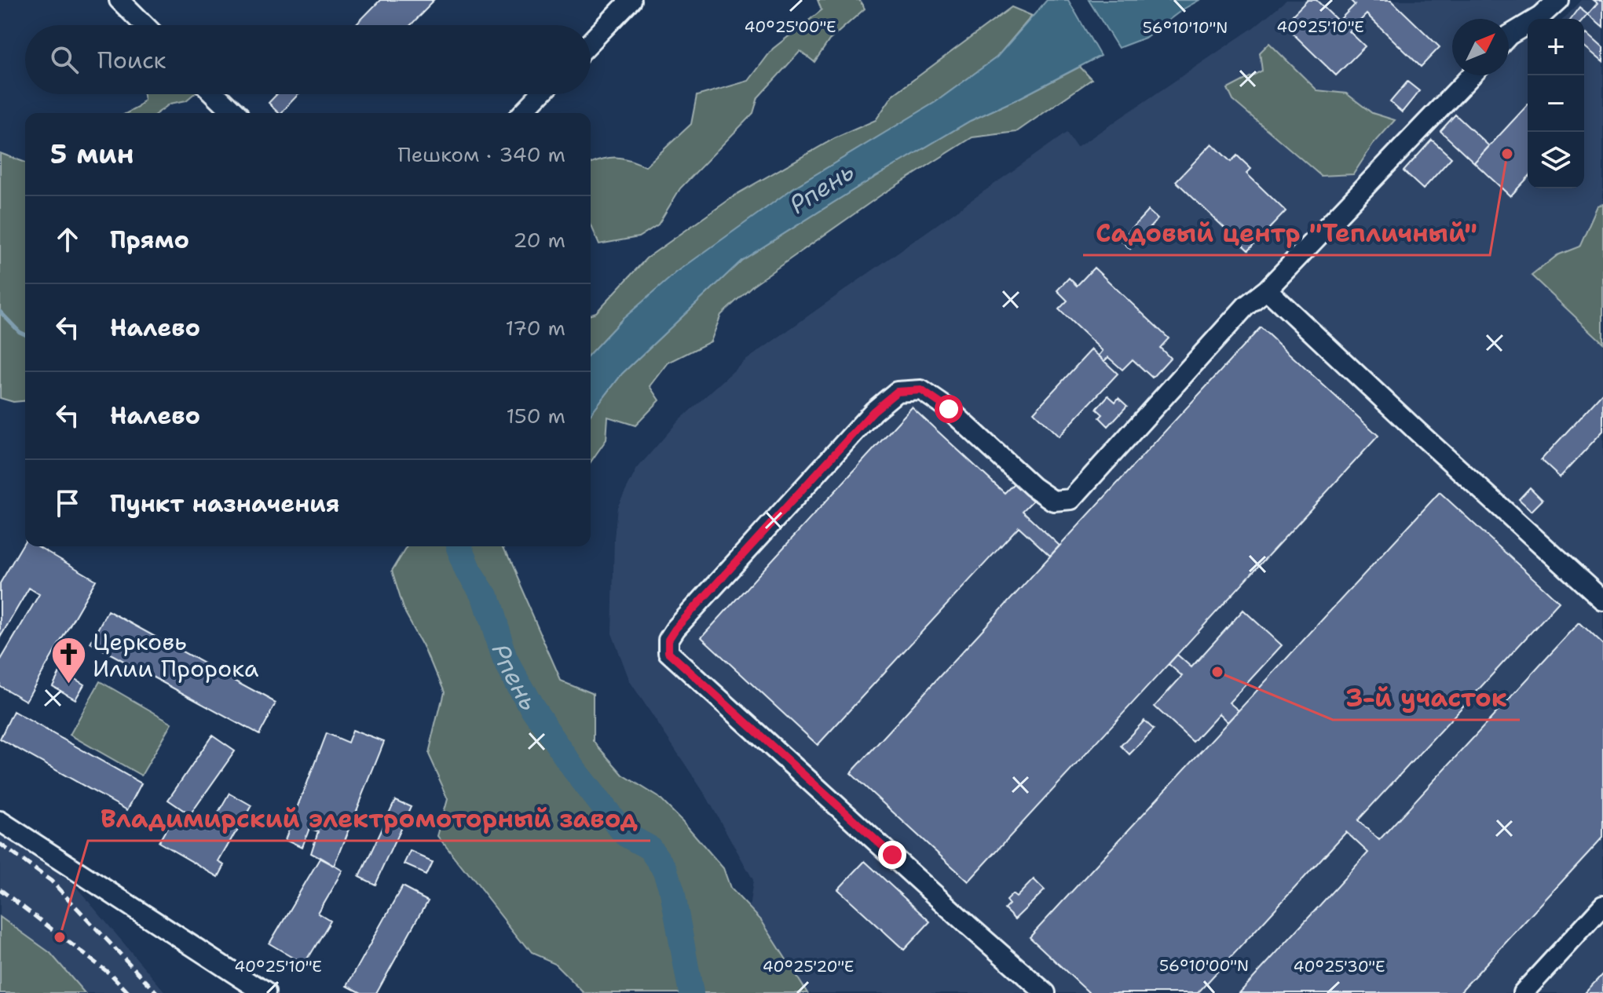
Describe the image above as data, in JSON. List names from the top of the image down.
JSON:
{
  "water": ["Рпень"],
  "places": {
    "other": ["Садовый центр \"Тепличный\"", "3-й участок", "Владимирский электромоторный завод"],
    "church": ["Церковь Илии Пророка"]
  },
  "north": "top right",
  "page": {
    "map_buttons": ["+", "−"],
    "search": "Поиск",
    "heading": ["5 мин", "Пешком · 340 m"],
    "list": [
      ["Прямо", "20 m"],
      ["Налево", "170 m"],
      ["Налево", "150 m"],
      "Пункт назначения"
    ]
  },
  "coordinates": [
    "40°25'10\"E",
    "40°25'00\"E",
    "56°10'10\"N",
    "56°10'00\"N",
    "40°25'20\"E",
    "40°25'30\"E"
  ]
}
